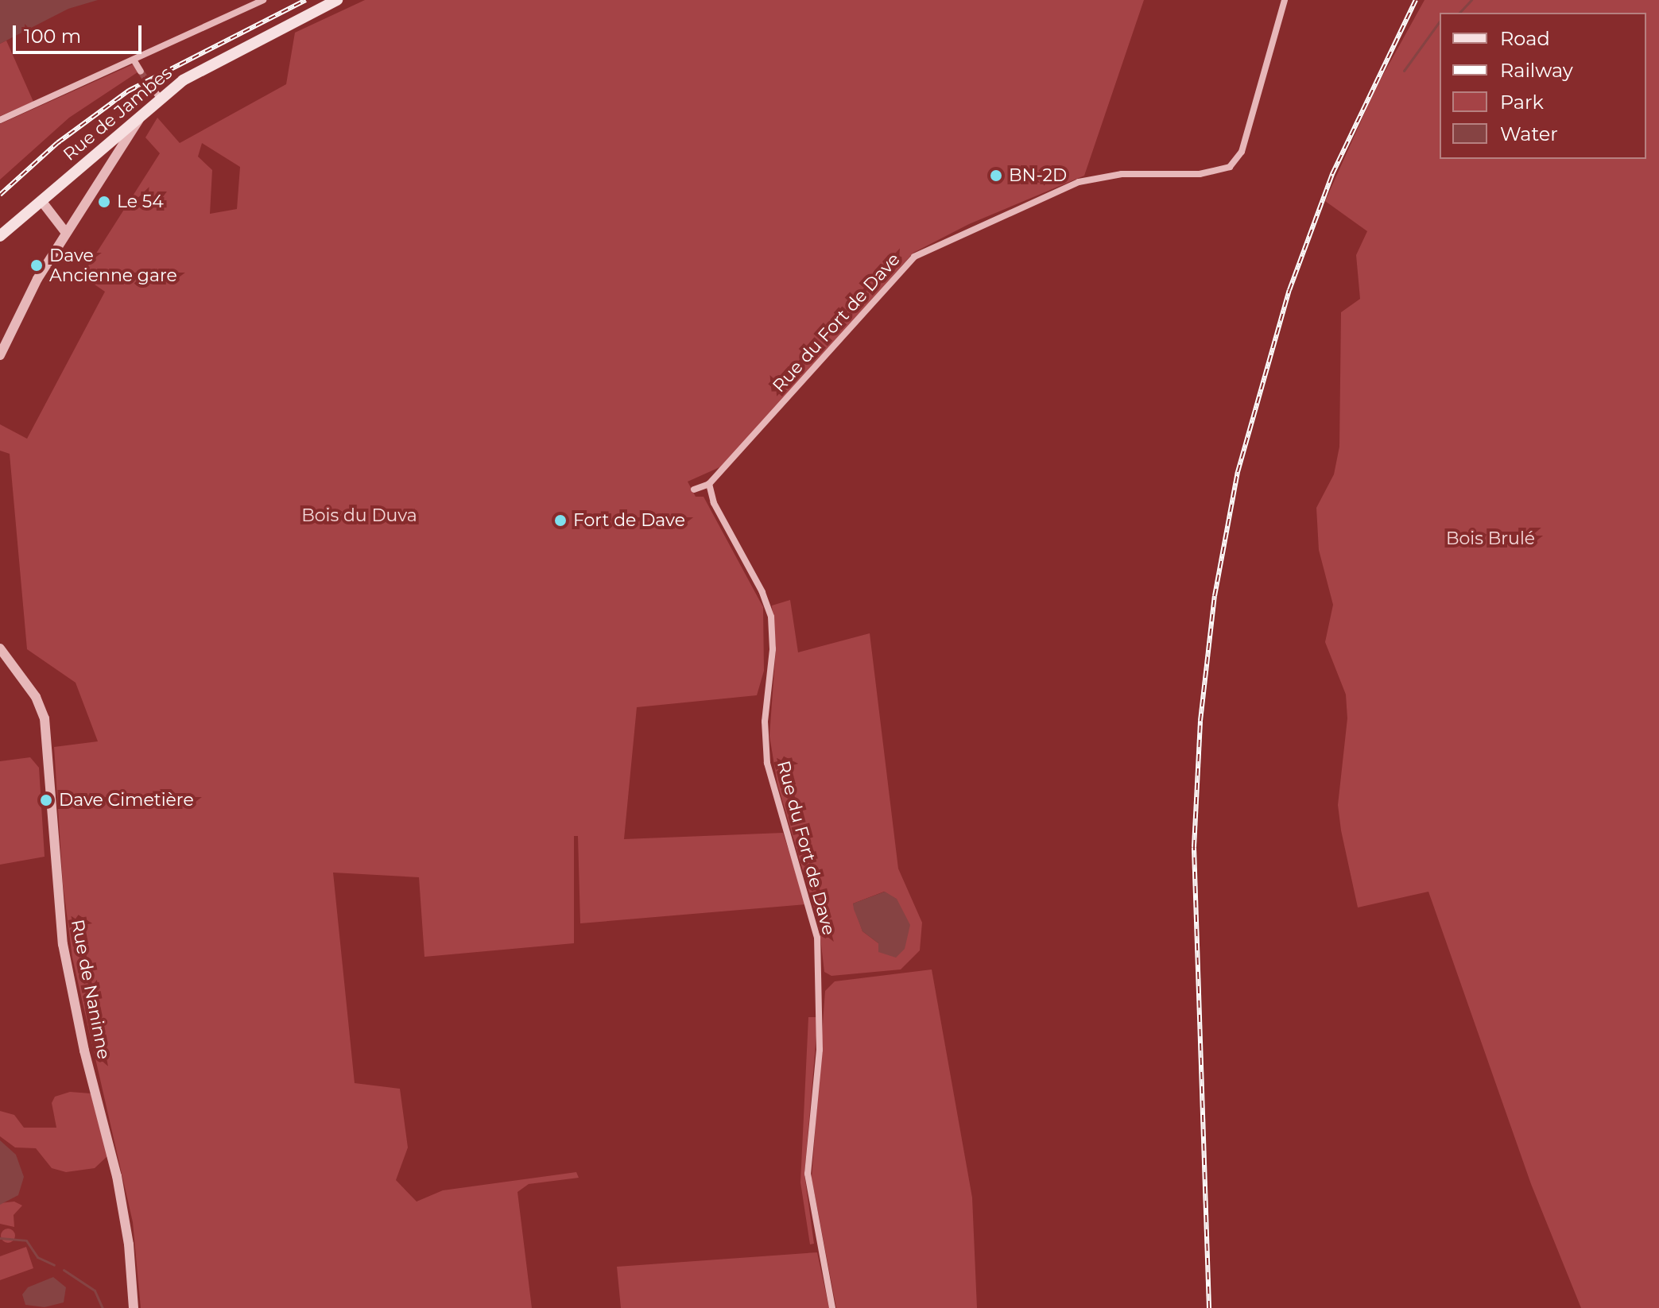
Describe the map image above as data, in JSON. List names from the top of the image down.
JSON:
{
  "streets": {
    "main road": ["Rue de Jambes"],
    "street": ["Rue du Fort de Dave", "Rue de Naninne"]
  },
  "parks": ["Bois du Duva", "Bois Brulé"],
  "places": [
    "BN-2D",
    "Le 54",
    "Dave Ancienne gare",
    "Fort de Dave",
    "Dave Cimetière"
  ],
  "legend": [
    "Road",
    "Railway",
    "Park",
    "Water"
  ],
  "scale_bar": "100 m"
}
